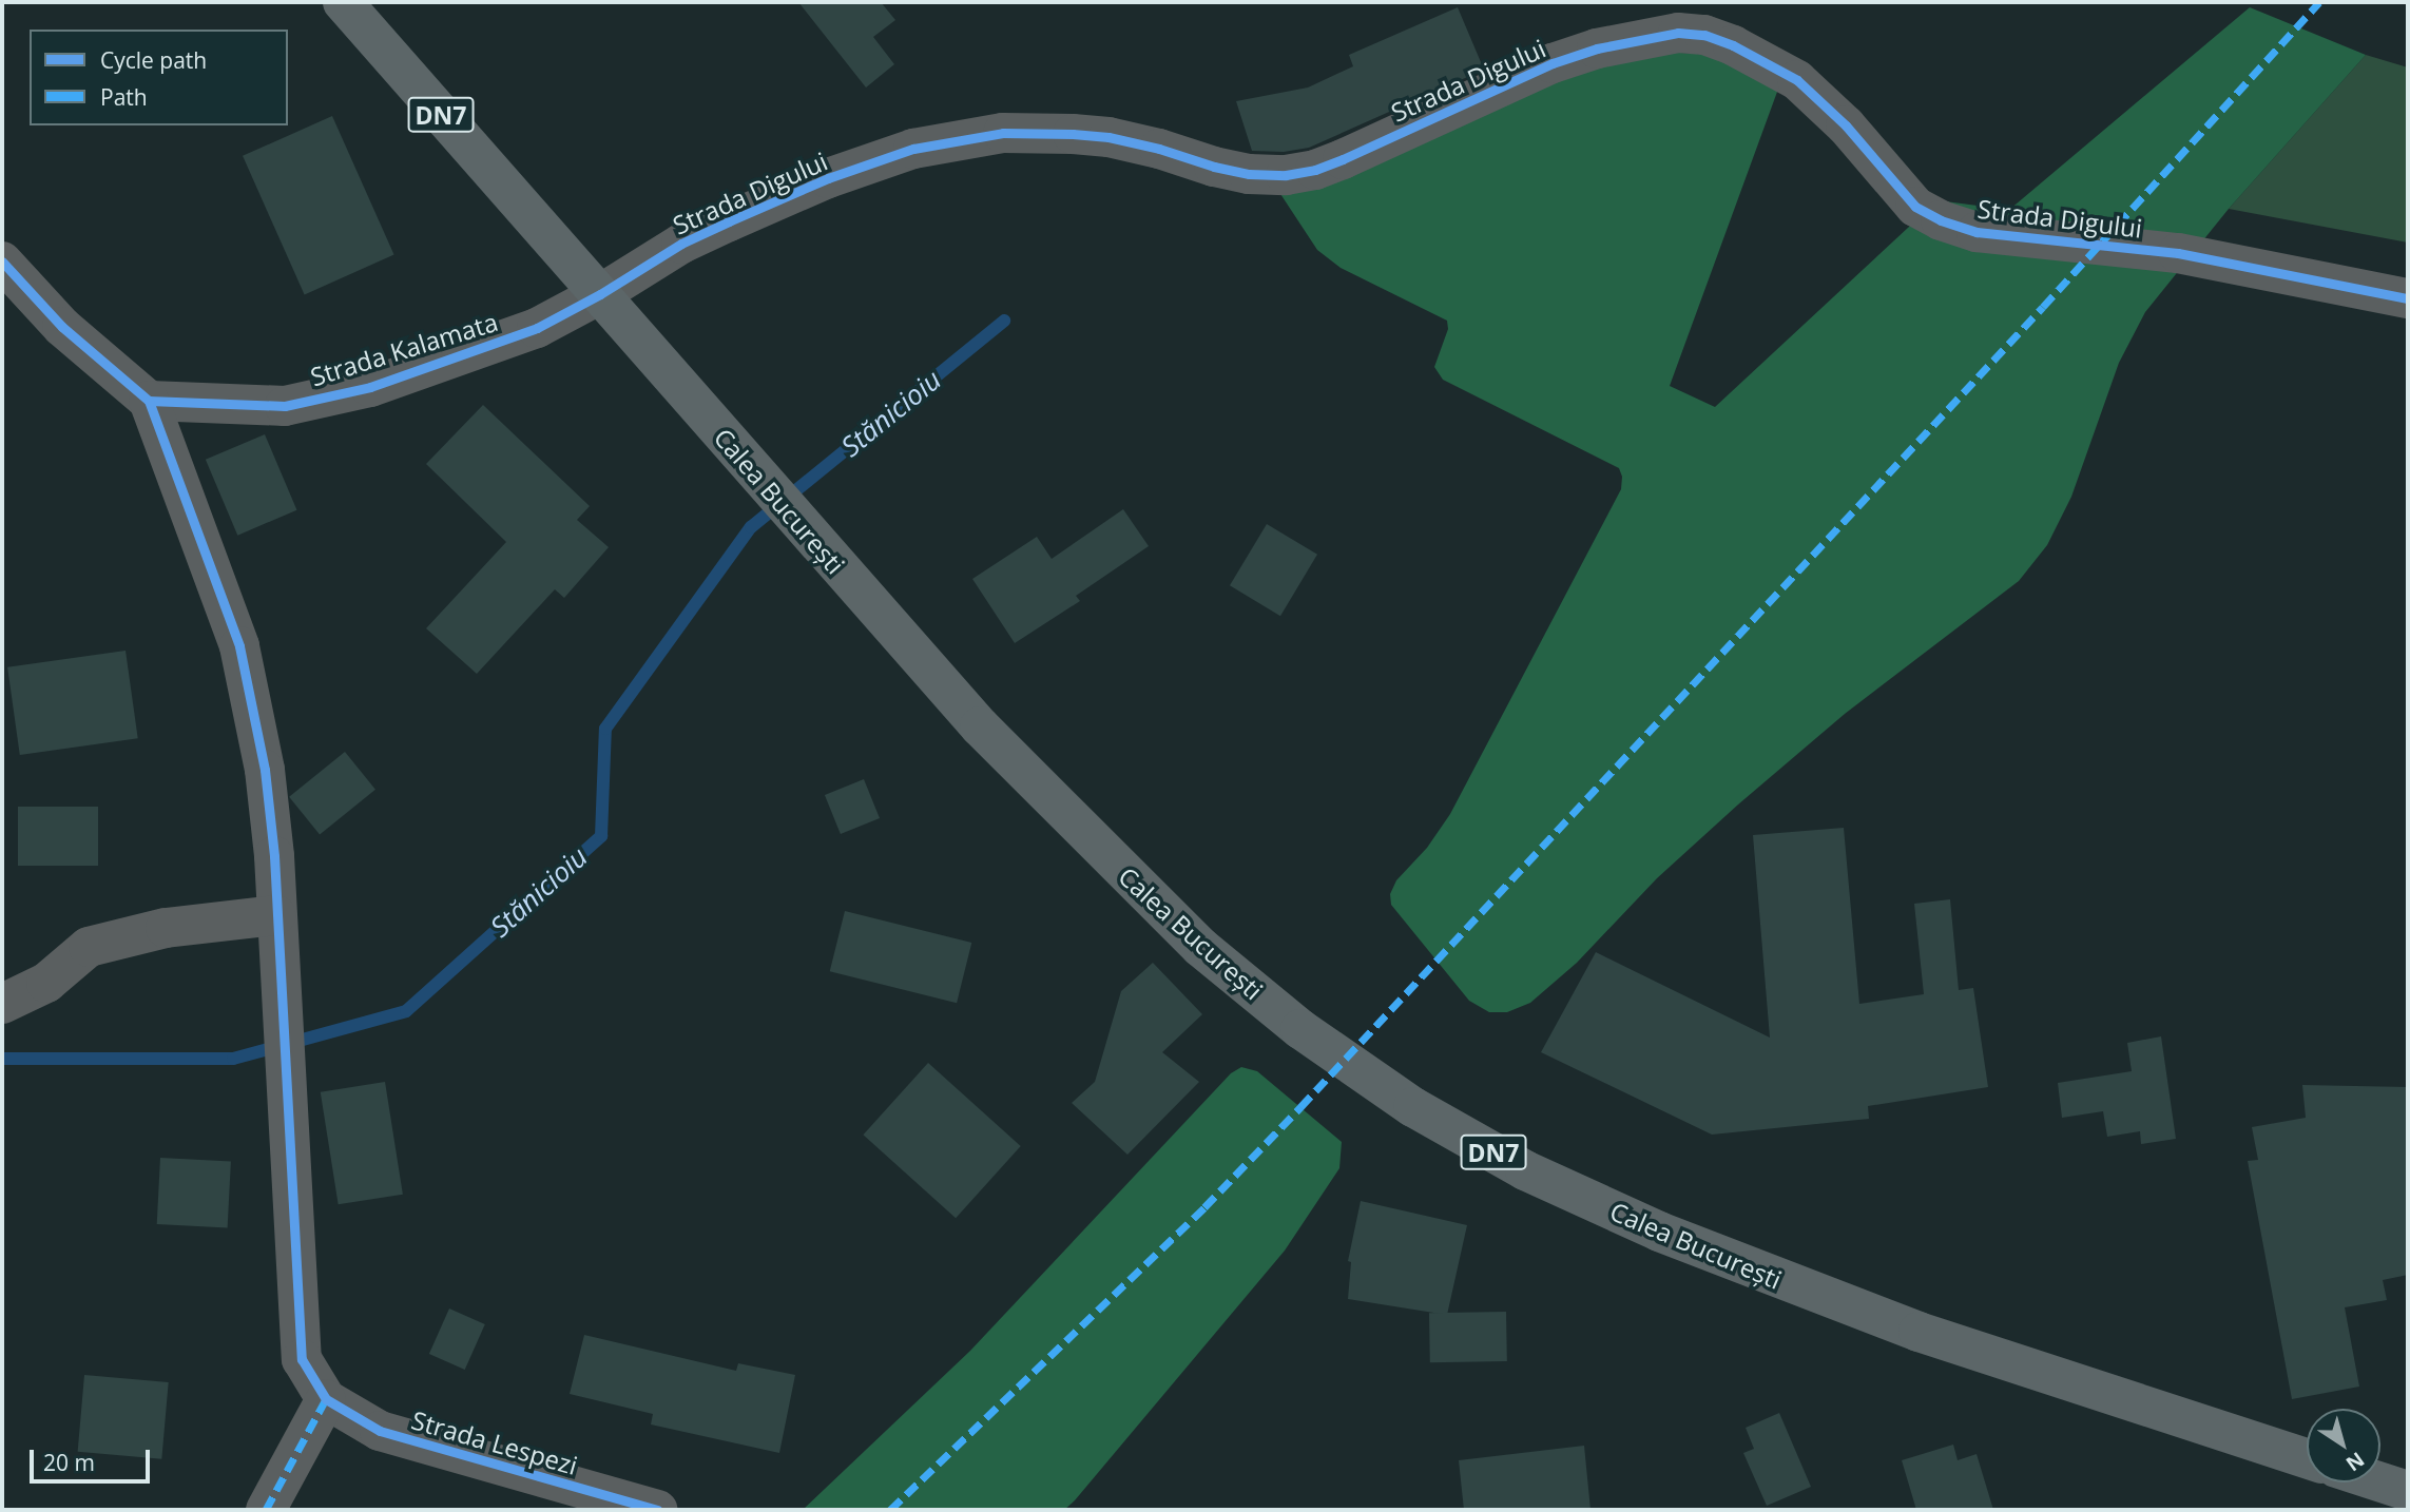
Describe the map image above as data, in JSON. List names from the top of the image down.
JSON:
{
  "streets": {
    "highway": ["DN7", "Calea București"],
    "street": ["Strada Digului", "Strada Kalamata", "Strada Lespezi"]
  },
  "crossings": [
    ["Strada Digului", "Strada Kalamata"],
    ["Strada Digului", "Calea București"],
    ["Strada Kalamata", "Calea București"]
  ],
  "water": ["Stănicioiu"],
  "legend": ["Cycle path", "Path"],
  "scale_bar": "20 m",
  "north": "bottom right"
}
